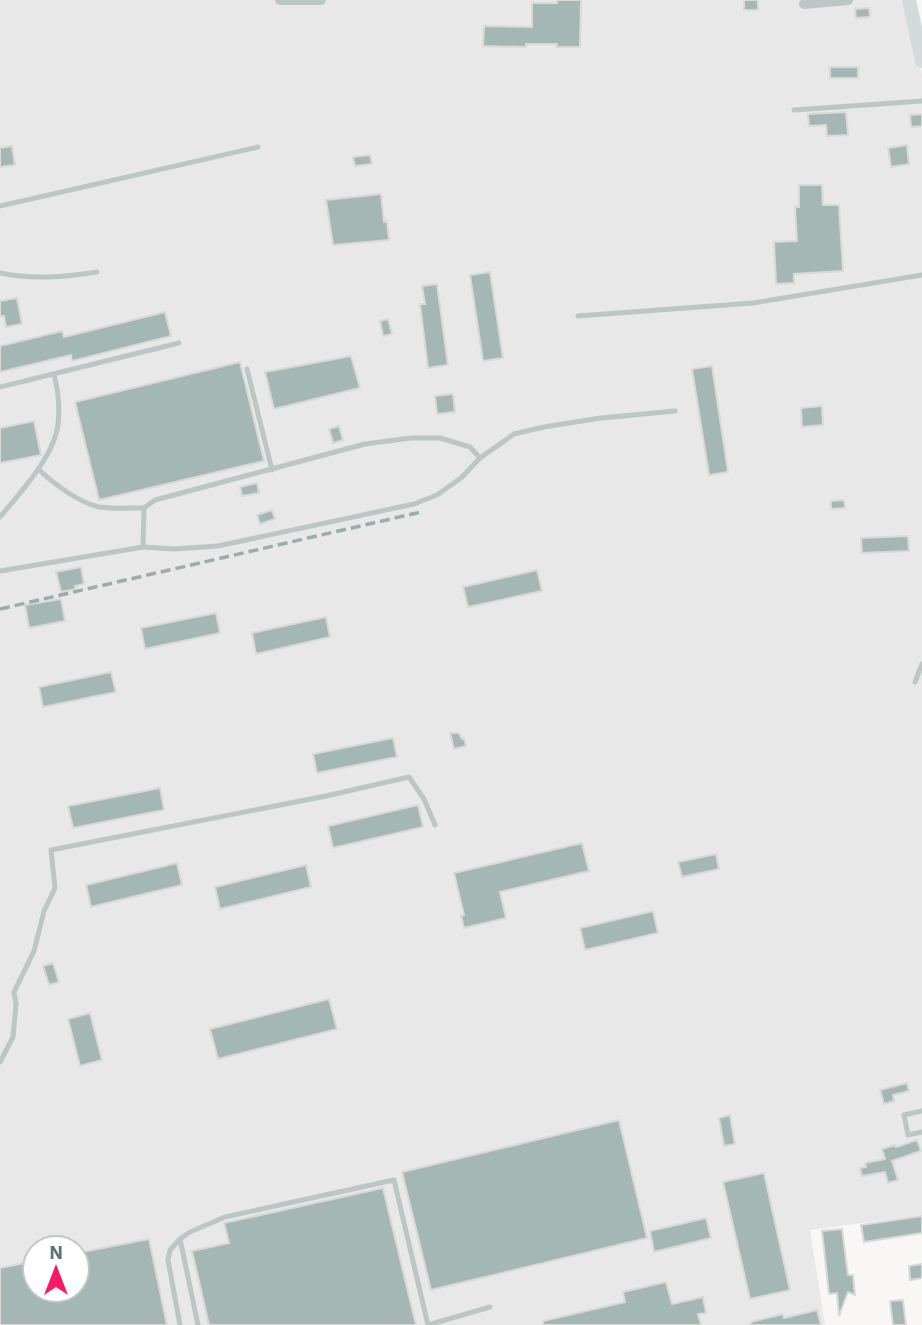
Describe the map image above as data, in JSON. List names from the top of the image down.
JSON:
{
  "north": "top"
}
